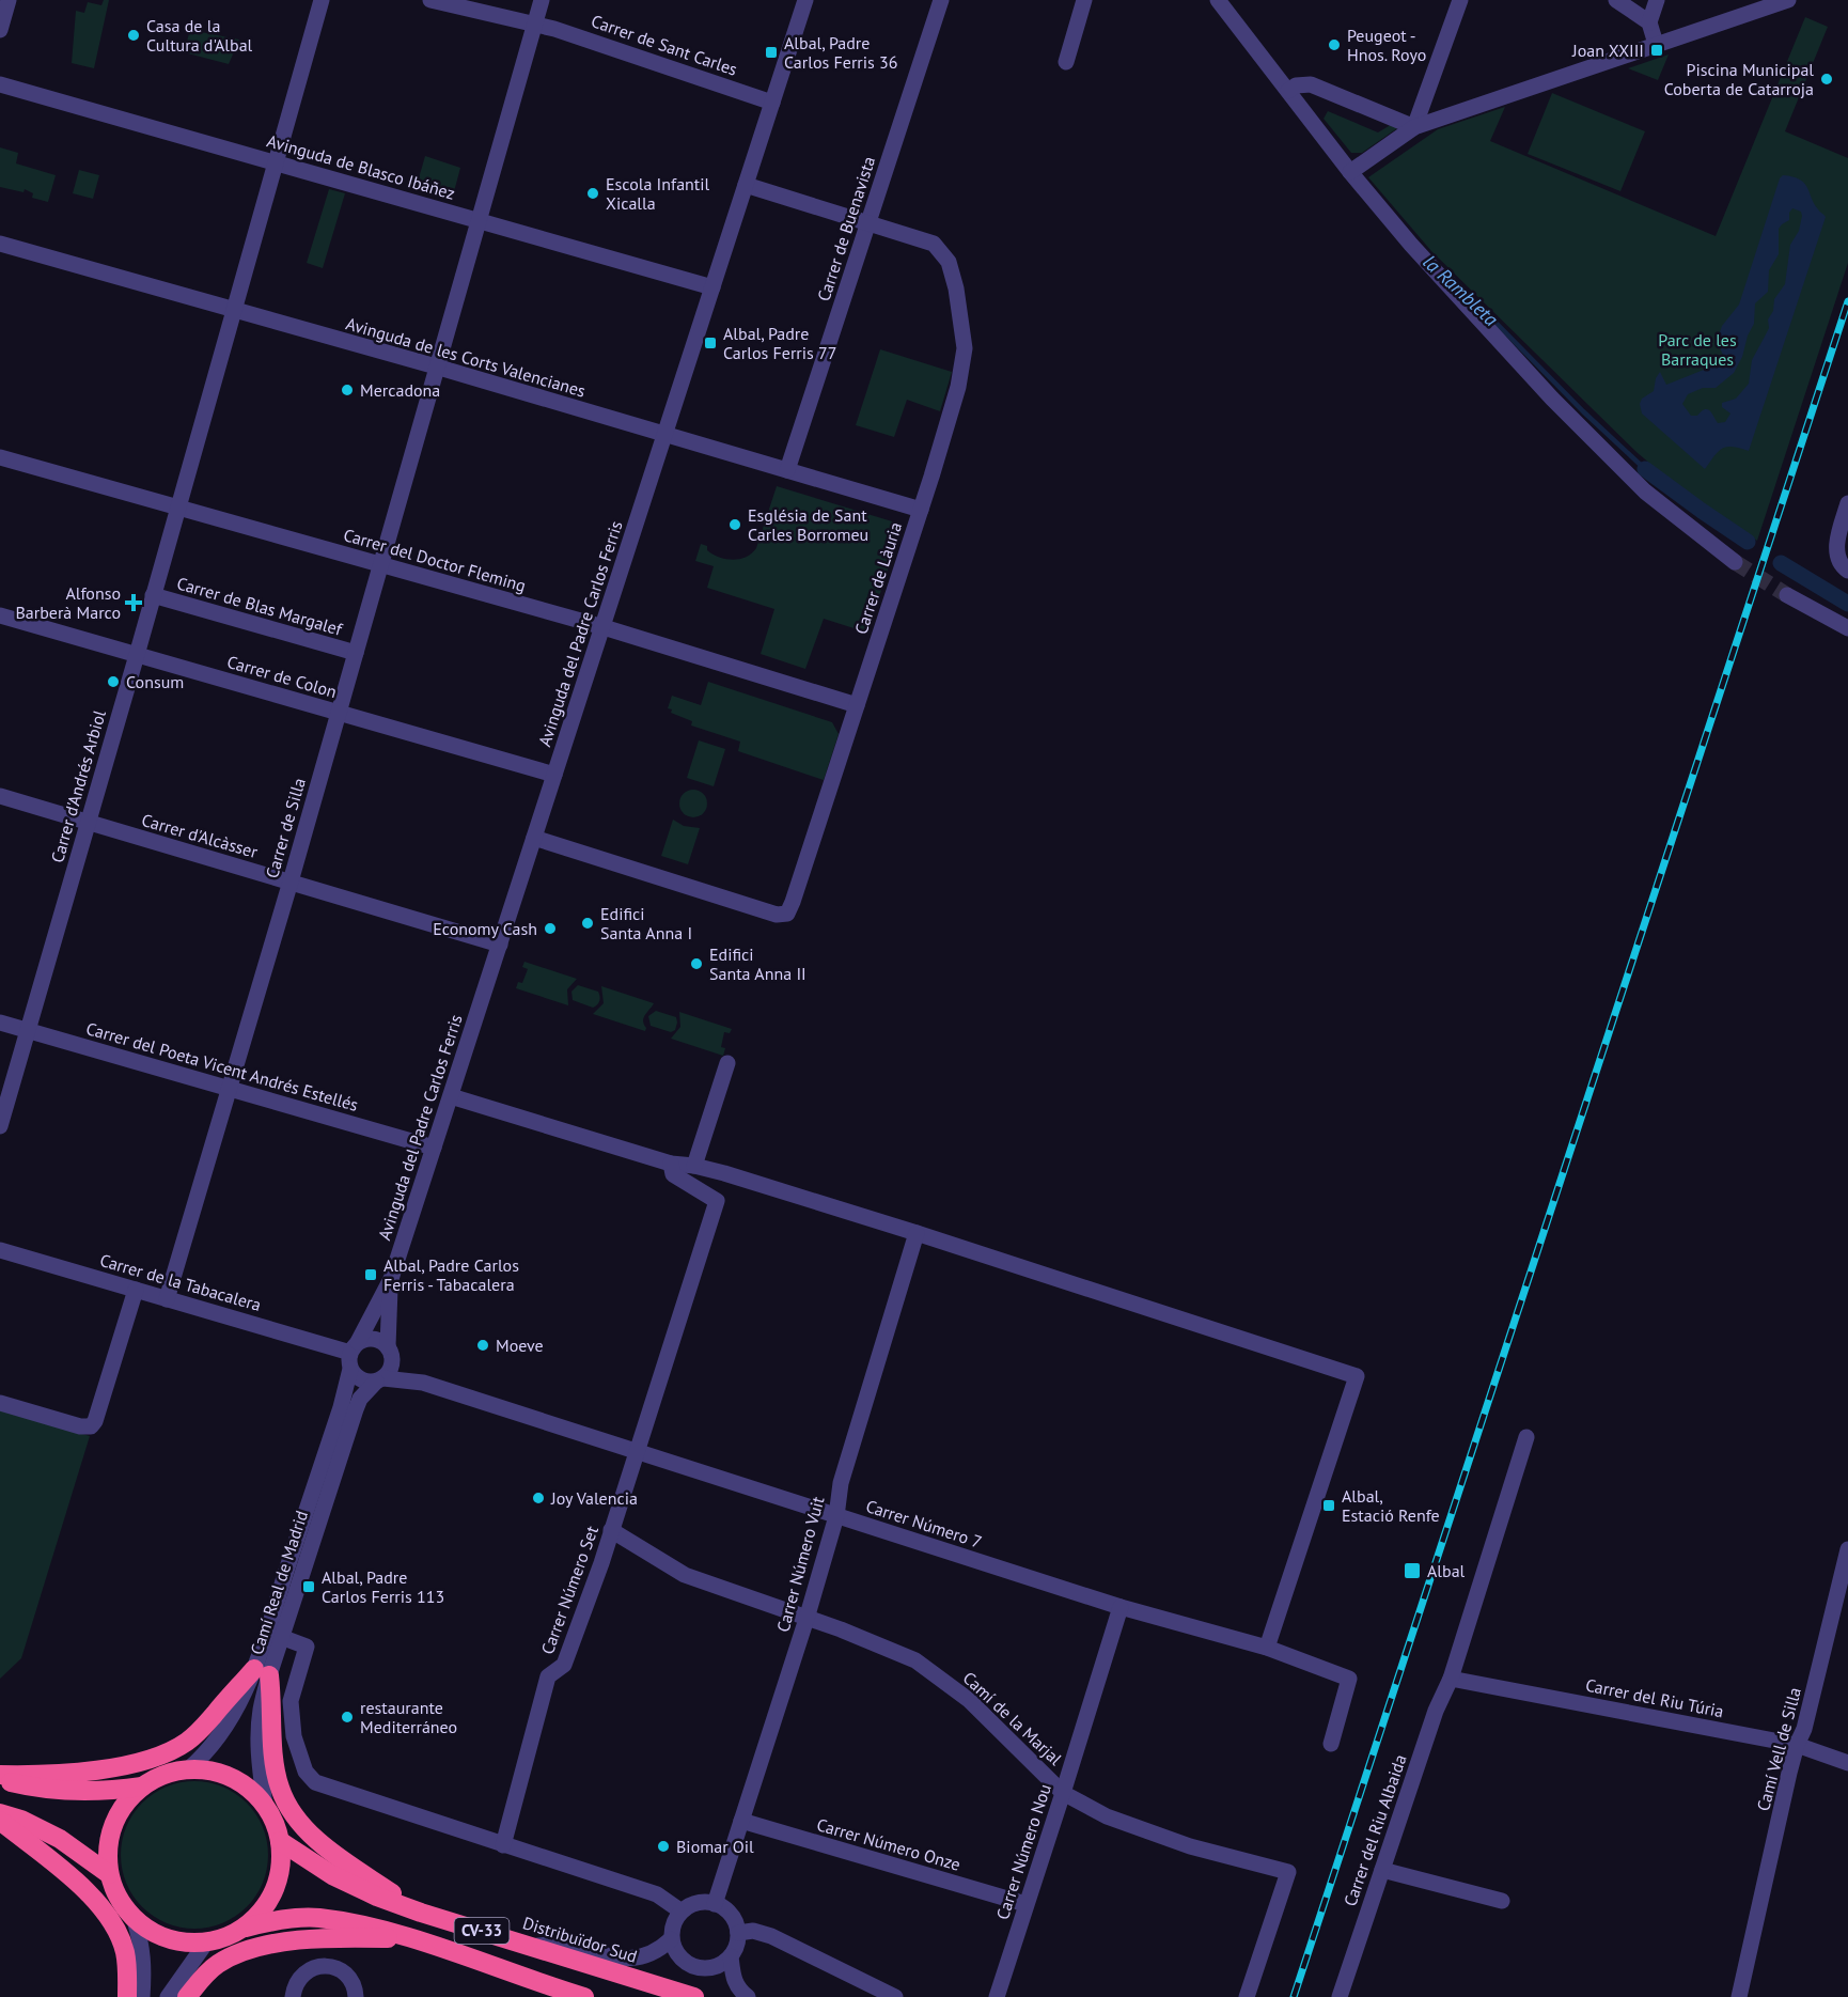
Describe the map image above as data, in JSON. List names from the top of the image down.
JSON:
{
  "streets": {
    "highway": ["CV-33", "Distribuïdor Sud"],
    "street": [
      "Carrer de Sant Carles",
      "Avinguda de Blasco Ibáñez",
      "Carrer de Buenavista",
      "Avinguda de les Corts Valencianes",
      "Carrer del Doctor Fleming",
      "Carrer de Làuria",
      "Carrer de Blas Margalef",
      "Avinguda del Padre Carlos Ferris",
      "Carrer de Colon",
      "Carrer d'Andrés Arbiol",
      "Carrer de Silla",
      "Carrer d'Alcàsser",
      "Carrer del Poeta Vicent Andrés Estellés",
      "Carrer de la Tabacalera",
      "Carrer Número 7",
      "Carrer Número Vuit",
      "Camí Real de Madrid",
      "Carrer Número Set",
      "Carrer del Riu Túria",
      "Camí de la Marjal",
      "Camí Vell de Silla",
      "Carrer del Riu Albaida",
      "Carrer Número Onze",
      "Carrer Número Nou"
    ]
  },
  "crossings": [
    ["Carrer de Sant Carles", "Avinguda del Padre Carlos Ferris"],
    ["Carrer de Sant Carles", "Carrer de Silla"],
    ["Avinguda de Blasco Ibáñez", "Avinguda del Padre Carlos Ferris"],
    ["Avinguda de Blasco Ibáñez", "Carrer d'Andrés Arbiol"],
    ["Avinguda de Blasco Ibáñez", "Carrer de Silla"],
    ["Carrer de Buenavista", "Avinguda de les Corts Valencianes"],
    ["Carrer de Buenavista", "Carrer de Làuria"],
    ["Avinguda de les Corts Valencianes", "Carrer de Làuria"],
    ["Avinguda de les Corts Valencianes", "Avinguda del Padre Carlos Ferris"],
    ["Avinguda de les Corts Valencianes", "Carrer d'Andrés Arbiol"],
    ["Avinguda de les Corts Valencianes", "Carrer de Silla"],
    ["Carrer del Doctor Fleming", "Carrer de Làuria"],
    ["Carrer del Doctor Fleming", "Avinguda del Padre Carlos Ferris"],
    ["Carrer del Doctor Fleming", "Carrer d'Andrés Arbiol"],
    ["Carrer del Doctor Fleming", "Carrer de Silla"],
    ["Carrer de Làuria", "Avinguda del Padre Carlos Ferris"],
    ["Carrer de Blas Margalef", "Carrer d'Andrés Arbiol"],
    ["Carrer de Blas Margalef", "Carrer de Silla"],
    ["Avinguda del Padre Carlos Ferris", "Carrer de Colon"],
    ["Avinguda del Padre Carlos Ferris", "Carrer d'Alcàsser"],
    ["Avinguda del Padre Carlos Ferris", "Carrer del Poeta Vicent Andrés Estellés"],
    ["Avinguda del Padre Carlos Ferris", "Carrer de la Tabacalera"],
    ["Avinguda del Padre Carlos Ferris", "Carrer Número 7"],
    ["Avinguda del Padre Carlos Ferris", "Camí Real de Madrid"],
    ["Carrer de Colon", "Carrer d'Andrés Arbiol"],
    ["Carrer de Colon", "Carrer de Silla"],
    ["Carrer d'Andrés Arbiol", "Carrer d'Alcàsser"],
    ["Carrer d'Andrés Arbiol", "Carrer del Poeta Vicent Andrés Estellés"],
    ["Carrer de Silla", "Carrer d'Alcàsser"],
    ["Carrer de Silla", "Carrer del Poeta Vicent Andrés Estellés"],
    ["Carrer de Silla", "Carrer de la Tabacalera"],
    ["Carrer de la Tabacalera", "Carrer Número 7"],
    ["Carrer de la Tabacalera", "Camí Real de Madrid"],
    ["Carrer Número 7", "Carrer Número Vuit"],
    ["Carrer Número 7", "Camí Real de Madrid"],
    ["Carrer Número 7", "Carrer Número Set"],
    ["Carrer Número 7", "Carrer Número Nou"],
    ["Carrer Número Vuit", "Camí de la Marjal"],
    ["Carrer Número Vuit", "Carrer Número Onze"],
    ["Camí Real de Madrid", "CV-33"],
    ["Camí Real de Madrid", "Distribuïdor Sud"],
    ["Carrer Número Set", "Camí de la Marjal"],
    ["Carrer del Riu Túria", "Camí Vell de Silla"],
    ["Carrer del Riu Túria", "Carrer del Riu Albaida"],
    ["Camí de la Marjal", "Carrer Número Nou"],
    ["Carrer Número Onze", "Carrer Número Nou"],
    ["CV-33", "Distribuïdor Sud"]
  ],
  "water": ["la Rambleta"],
  "parks": ["Parc de les Barraques"],
  "places": {
    "other": [
      "Casa de la Cultura d'Albal",
      "Peugeot - Hnos. Royo",
      "Piscina Municipal Coberta de Catarroja",
      "Escola Infantil Xicalla",
      "Mercadona",
      "Església de Sant Carles Borromeu",
      "Consum",
      "Edifici Santa Anna I",
      "Economy Cash",
      "Edifici Santa Anna II",
      "Moeve",
      "Joy Valencia",
      "restaurante Mediterráneo",
      "Biomar Oil"
    ],
    "transit": [
      "Joan XXIII",
      "Albal, Padre Carlos Ferris 36",
      "Albal, Padre Carlos Ferris 77",
      "Albal, Padre Carlos Ferris - Tabacalera",
      "Albal, Estació Renfe",
      "Albal",
      "Albal, Padre Carlos Ferris 113"
    ],
    "health": ["Alfonso Barberà Marco"]
  }
}
